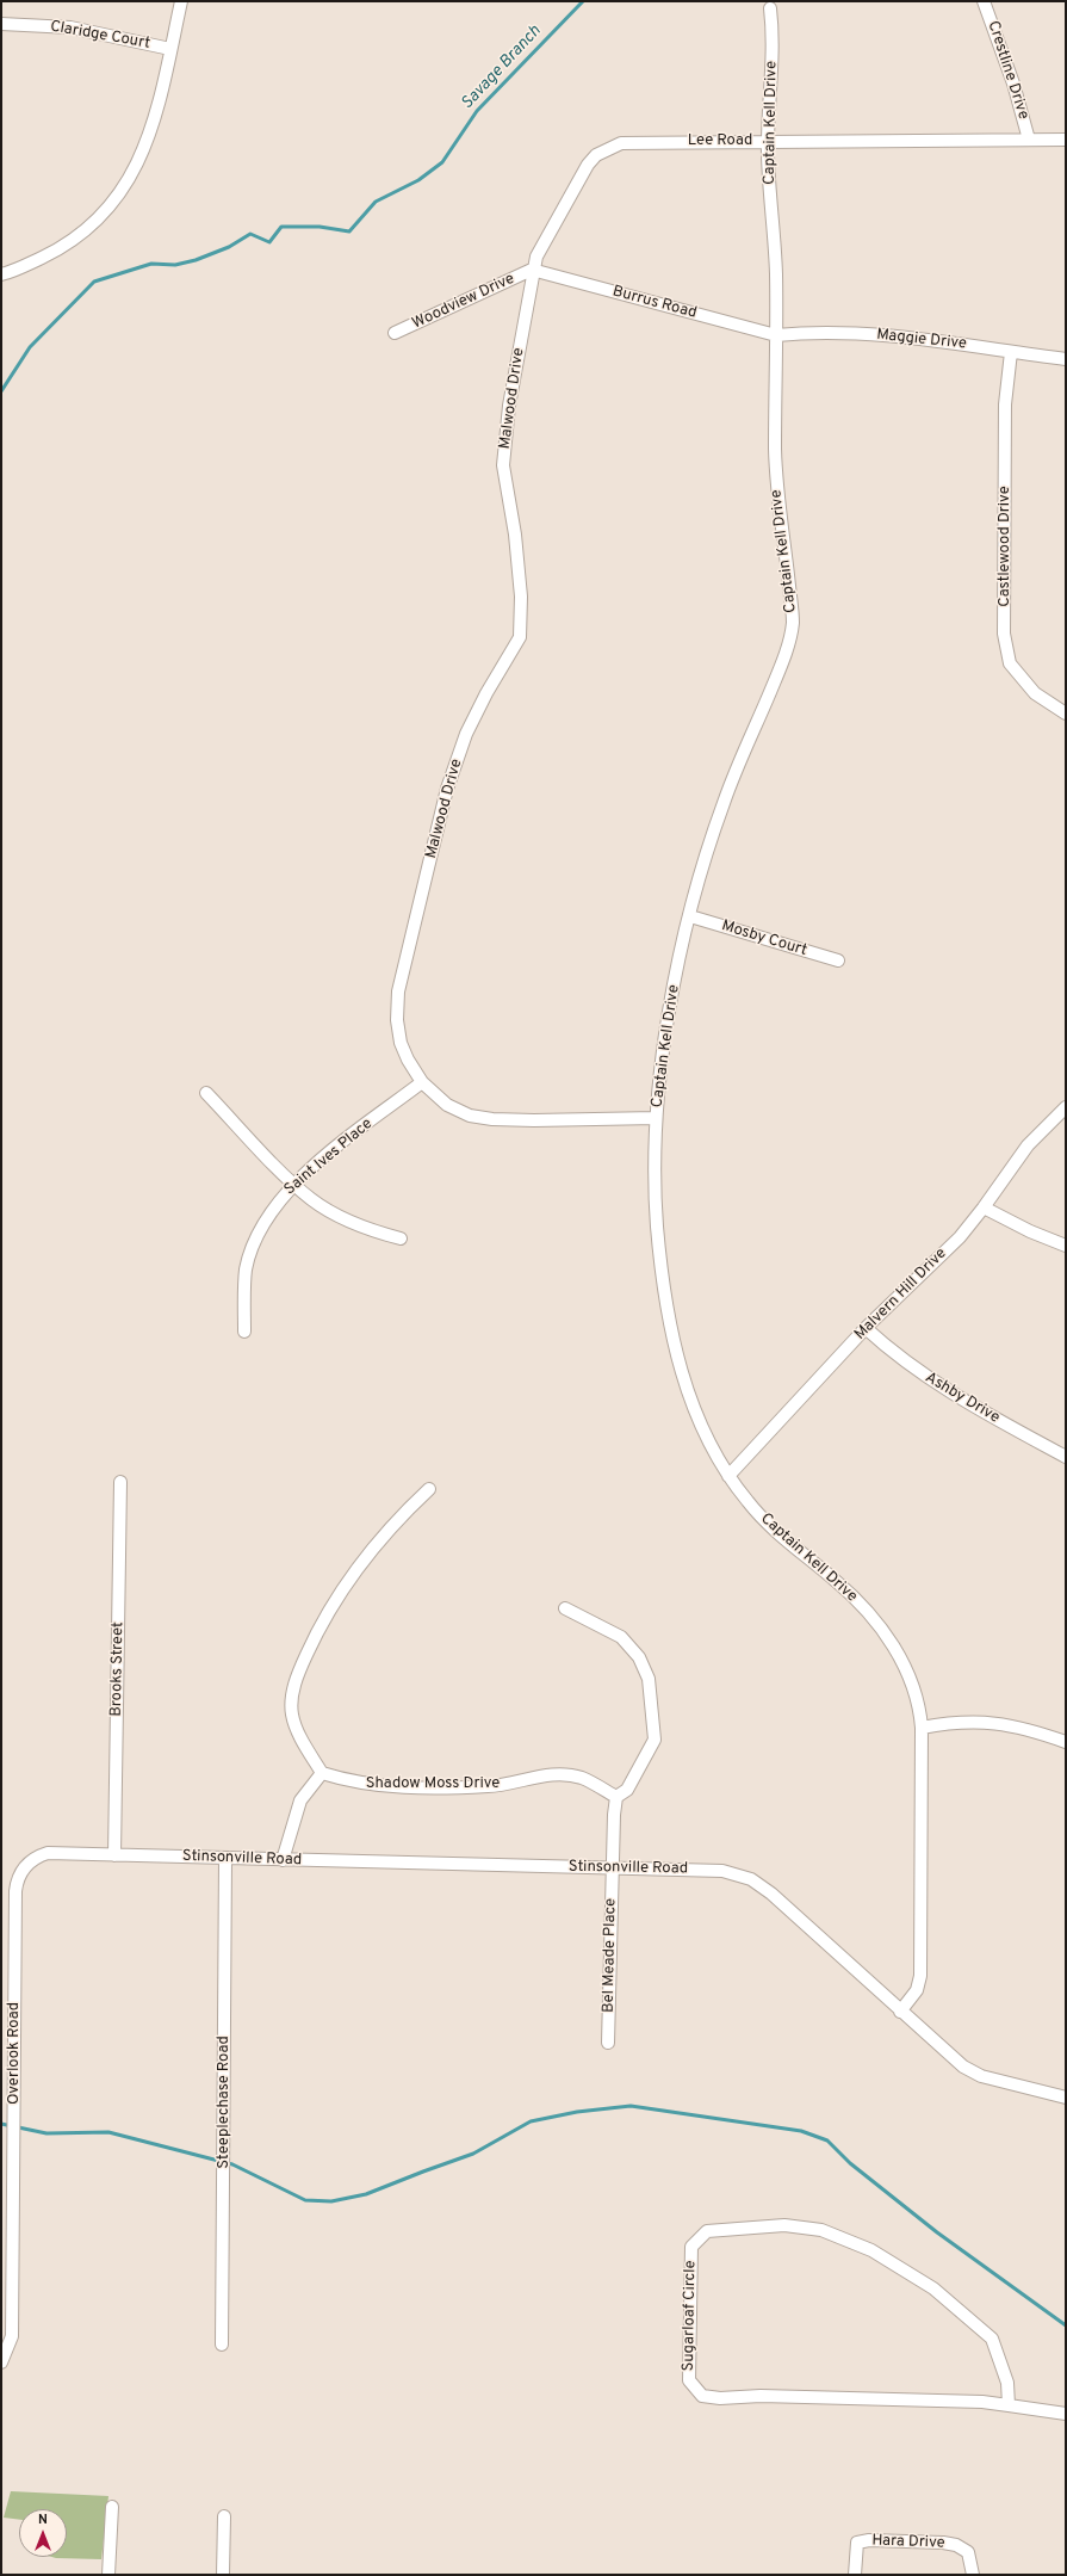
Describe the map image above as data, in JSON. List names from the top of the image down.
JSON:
{
  "streets": {
    "street": [
      "Claridge Court",
      "Crestline Drive",
      "Captain Kell Drive",
      "Lee Road",
      "Woodview Drive",
      "Burrus Road",
      "Maggie Drive",
      "Malwood Drive",
      "Castlewood Drive",
      "Mosby Court",
      "Saint Ives Place",
      "Malvern Hill Drive",
      "Ashby Drive",
      "Brooks Street",
      "Shadow Moss Drive",
      "Stinsonville Road",
      "Bel Meade Place",
      "Overlook Road",
      "Steeplechase Road",
      "Sugarloaf Circle",
      "Hara Drive"
    ]
  },
  "crossings": [
    ["Crestline Drive", "Lee Road"],
    ["Captain Kell Drive", "Lee Road"],
    ["Captain Kell Drive", "Burrus Road"],
    ["Captain Kell Drive", "Maggie Drive"],
    ["Captain Kell Drive", "Malwood Drive"],
    ["Captain Kell Drive", "Mosby Court"],
    ["Captain Kell Drive", "Malvern Hill Drive"],
    ["Captain Kell Drive", "Stinsonville Road"],
    ["Lee Road", "Woodview Drive"],
    ["Lee Road", "Burrus Road"],
    ["Lee Road", "Malwood Drive"],
    ["Woodview Drive", "Burrus Road"],
    ["Woodview Drive", "Malwood Drive"],
    ["Burrus Road", "Maggie Drive"],
    ["Burrus Road", "Malwood Drive"],
    ["Maggie Drive", "Castlewood Drive"],
    ["Malwood Drive", "Saint Ives Place"],
    ["Malvern Hill Drive", "Ashby Drive"],
    ["Brooks Street", "Stinsonville Road"],
    ["Brooks Street", "Overlook Road"],
    ["Shadow Moss Drive", "Bel Meade Place"],
    ["Stinsonville Road", "Bel Meade Place"],
    ["Stinsonville Road", "Overlook Road"],
    ["Stinsonville Road", "Steeplechase Road"]
  ],
  "water": ["Savage Branch"],
  "north": "top"
}
